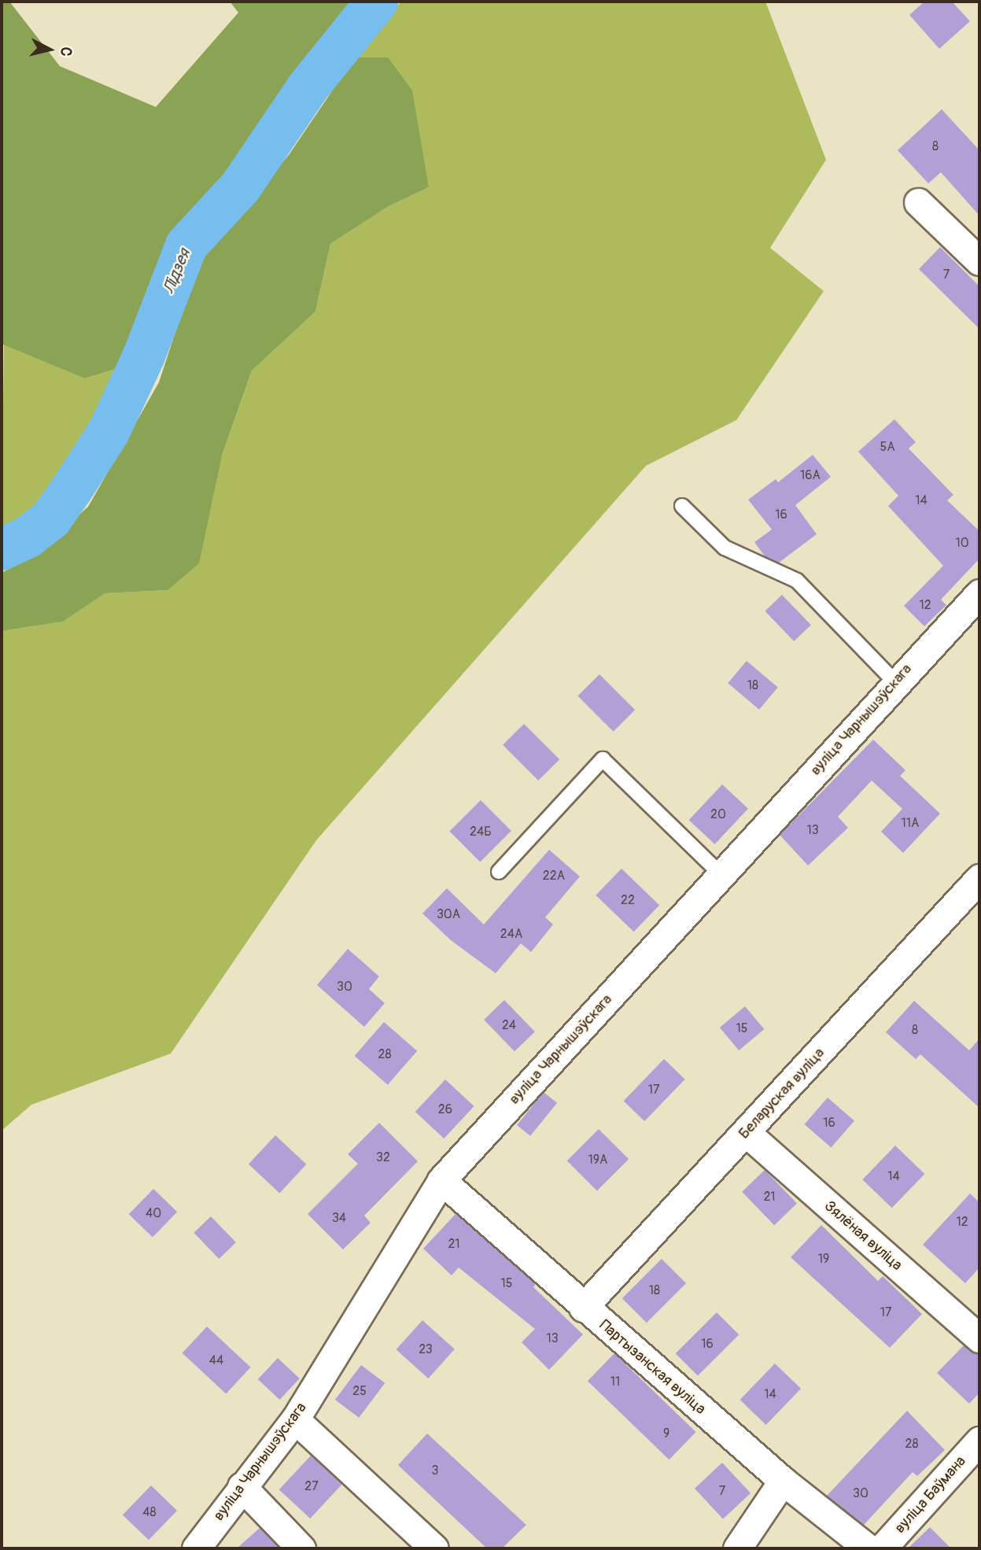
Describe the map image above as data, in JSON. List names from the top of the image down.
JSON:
{
  "streets": {
    "street": [
      "вуліца Чарнышэўскага",
      "Беларуская вуліца",
      "Зялёная вуліца",
      "Партызанская вуліца",
      "вуліца Баўмана"
    ]
  },
  "crossings": [
    ["вуліца Чарнышэўскага", "Партызанская вуліца"],
    ["Беларуская вуліца", "Зялёная вуліца"],
    ["Беларуская вуліца", "Партызанская вуліца"]
  ],
  "water": ["Лідзея"],
  "house_numbers": [
    "8",
    "7",
    "5А",
    "16А",
    "14",
    "16",
    "10",
    "12",
    "18",
    "20",
    "11А",
    "13",
    "24Б",
    "22А",
    "22",
    "30А",
    "24А",
    "30",
    "24",
    "15",
    "8",
    "28",
    "17",
    "26",
    "16",
    "32",
    "19А",
    "14",
    "21",
    "40",
    "34",
    "12",
    "21",
    "19",
    "15",
    "18",
    "17",
    "13",
    "16",
    "23",
    "44",
    "11",
    "25",
    "14",
    "9",
    "28",
    "3",
    "27",
    "7",
    "30",
    "48"
  ],
  "north": "right"
}
